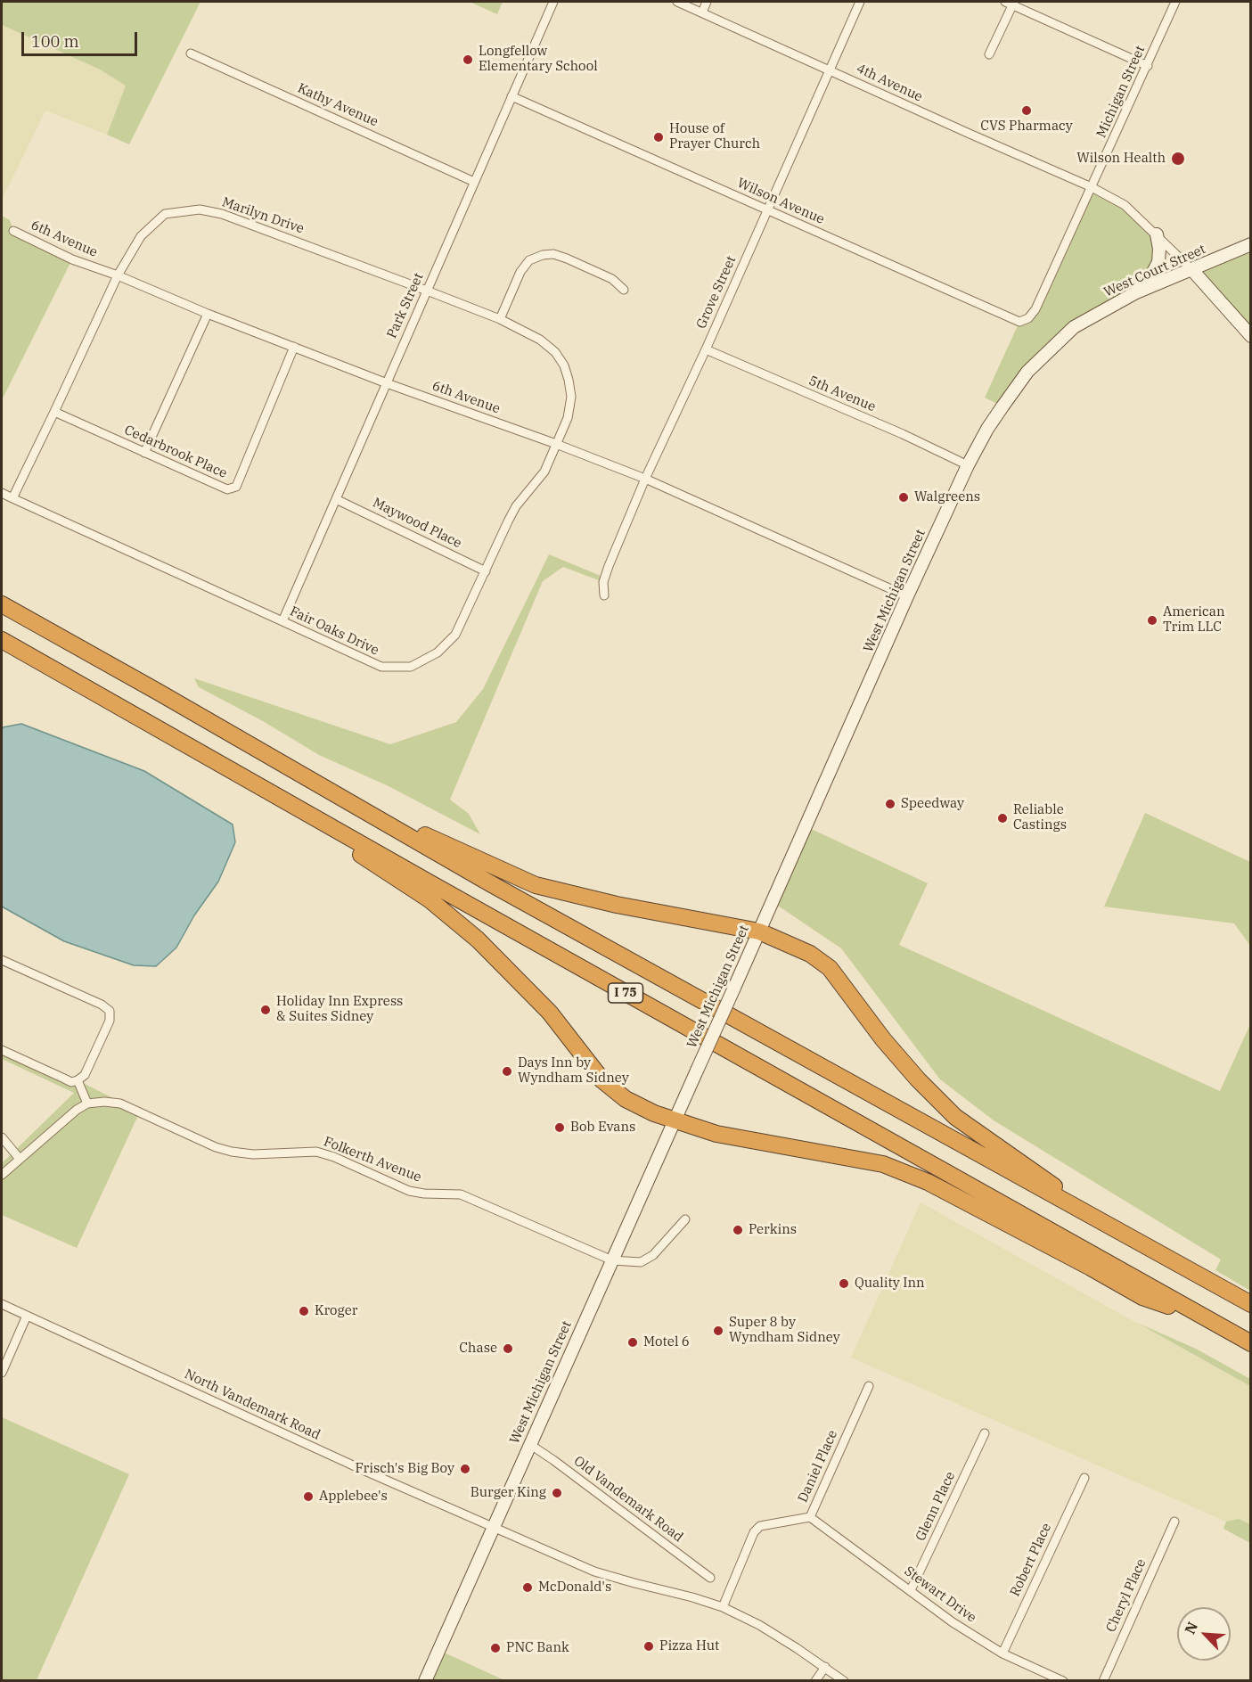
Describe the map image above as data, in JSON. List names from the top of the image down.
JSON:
{
  "streets": {
    "highway": ["I 75"],
    "main road": ["West Court Street", "West Michigan Street"],
    "street": [
      "4th Avenue",
      "Michigan Street",
      "Kathy Avenue",
      "Wilson Avenue",
      "Marilyn Drive",
      "6th Avenue",
      "Grove Street",
      "Park Street",
      "5th Avenue",
      "Cedarbrook Place",
      "Maywood Place",
      "Fair Oaks Drive",
      "Folkerth Avenue",
      "North Vandemark Road",
      "Daniel Place",
      "Old Vandemark Road",
      "Glenn Place",
      "Robert Place",
      "Stewart Drive",
      "Cheryl Place"
    ]
  },
  "crossings": [
    ["4th Avenue", "Michigan Street"],
    ["4th Avenue", "West Court Street"],
    ["4th Avenue", "Grove Street"],
    ["Michigan Street", "Wilson Avenue"],
    ["Kathy Avenue", "Park Street"],
    ["Wilson Avenue", "Grove Street"],
    ["Wilson Avenue", "Park Street"],
    ["Marilyn Drive", "6th Avenue"],
    ["Marilyn Drive", "Park Street"],
    ["Marilyn Drive", "Cedarbrook Place"],
    ["Marilyn Drive", "Fair Oaks Drive"],
    ["6th Avenue", "Grove Street"],
    ["6th Avenue", "Park Street"],
    ["6th Avenue", "Cedarbrook Place"],
    ["6th Avenue", "West Michigan Street"],
    ["6th Avenue", "Fair Oaks Drive"],
    ["West Court Street", "West Michigan Street"],
    ["Grove Street", "5th Avenue"],
    ["Park Street", "Maywood Place"],
    ["Park Street", "Fair Oaks Drive"],
    ["5th Avenue", "West Michigan Street"],
    ["Maywood Place", "Fair Oaks Drive"],
    ["West Michigan Street", "Folkerth Avenue"],
    ["West Michigan Street", "North Vandemark Road"],
    ["West Michigan Street", "Old Vandemark Road"],
    ["North Vandemark Road", "Daniel Place"],
    ["Daniel Place", "Stewart Drive"],
    ["Glenn Place", "Stewart Drive"],
    ["Robert Place", "Stewart Drive"]
  ],
  "places": [
    "Longfellow Elementary School",
    "CVS Pharmacy",
    "House of Prayer Church",
    "Wilson Health",
    "Walgreens",
    "American Trim LLC",
    "Speedway",
    "Reliable Castings",
    "Holiday Inn Express & Suites Sidney",
    "Days Inn by Wyndham Sidney",
    "Bob Evans",
    "Perkins",
    "Quality Inn",
    "Kroger",
    "Super 8 by Wyndham Sidney",
    "Motel 6",
    "Chase",
    "Frisch's Big Boy",
    "Burger King",
    "Applebee's",
    "McDonald's",
    "Pizza Hut",
    "PNC Bank"
  ],
  "scale_bar": "100 m",
  "north": "top left"
}
